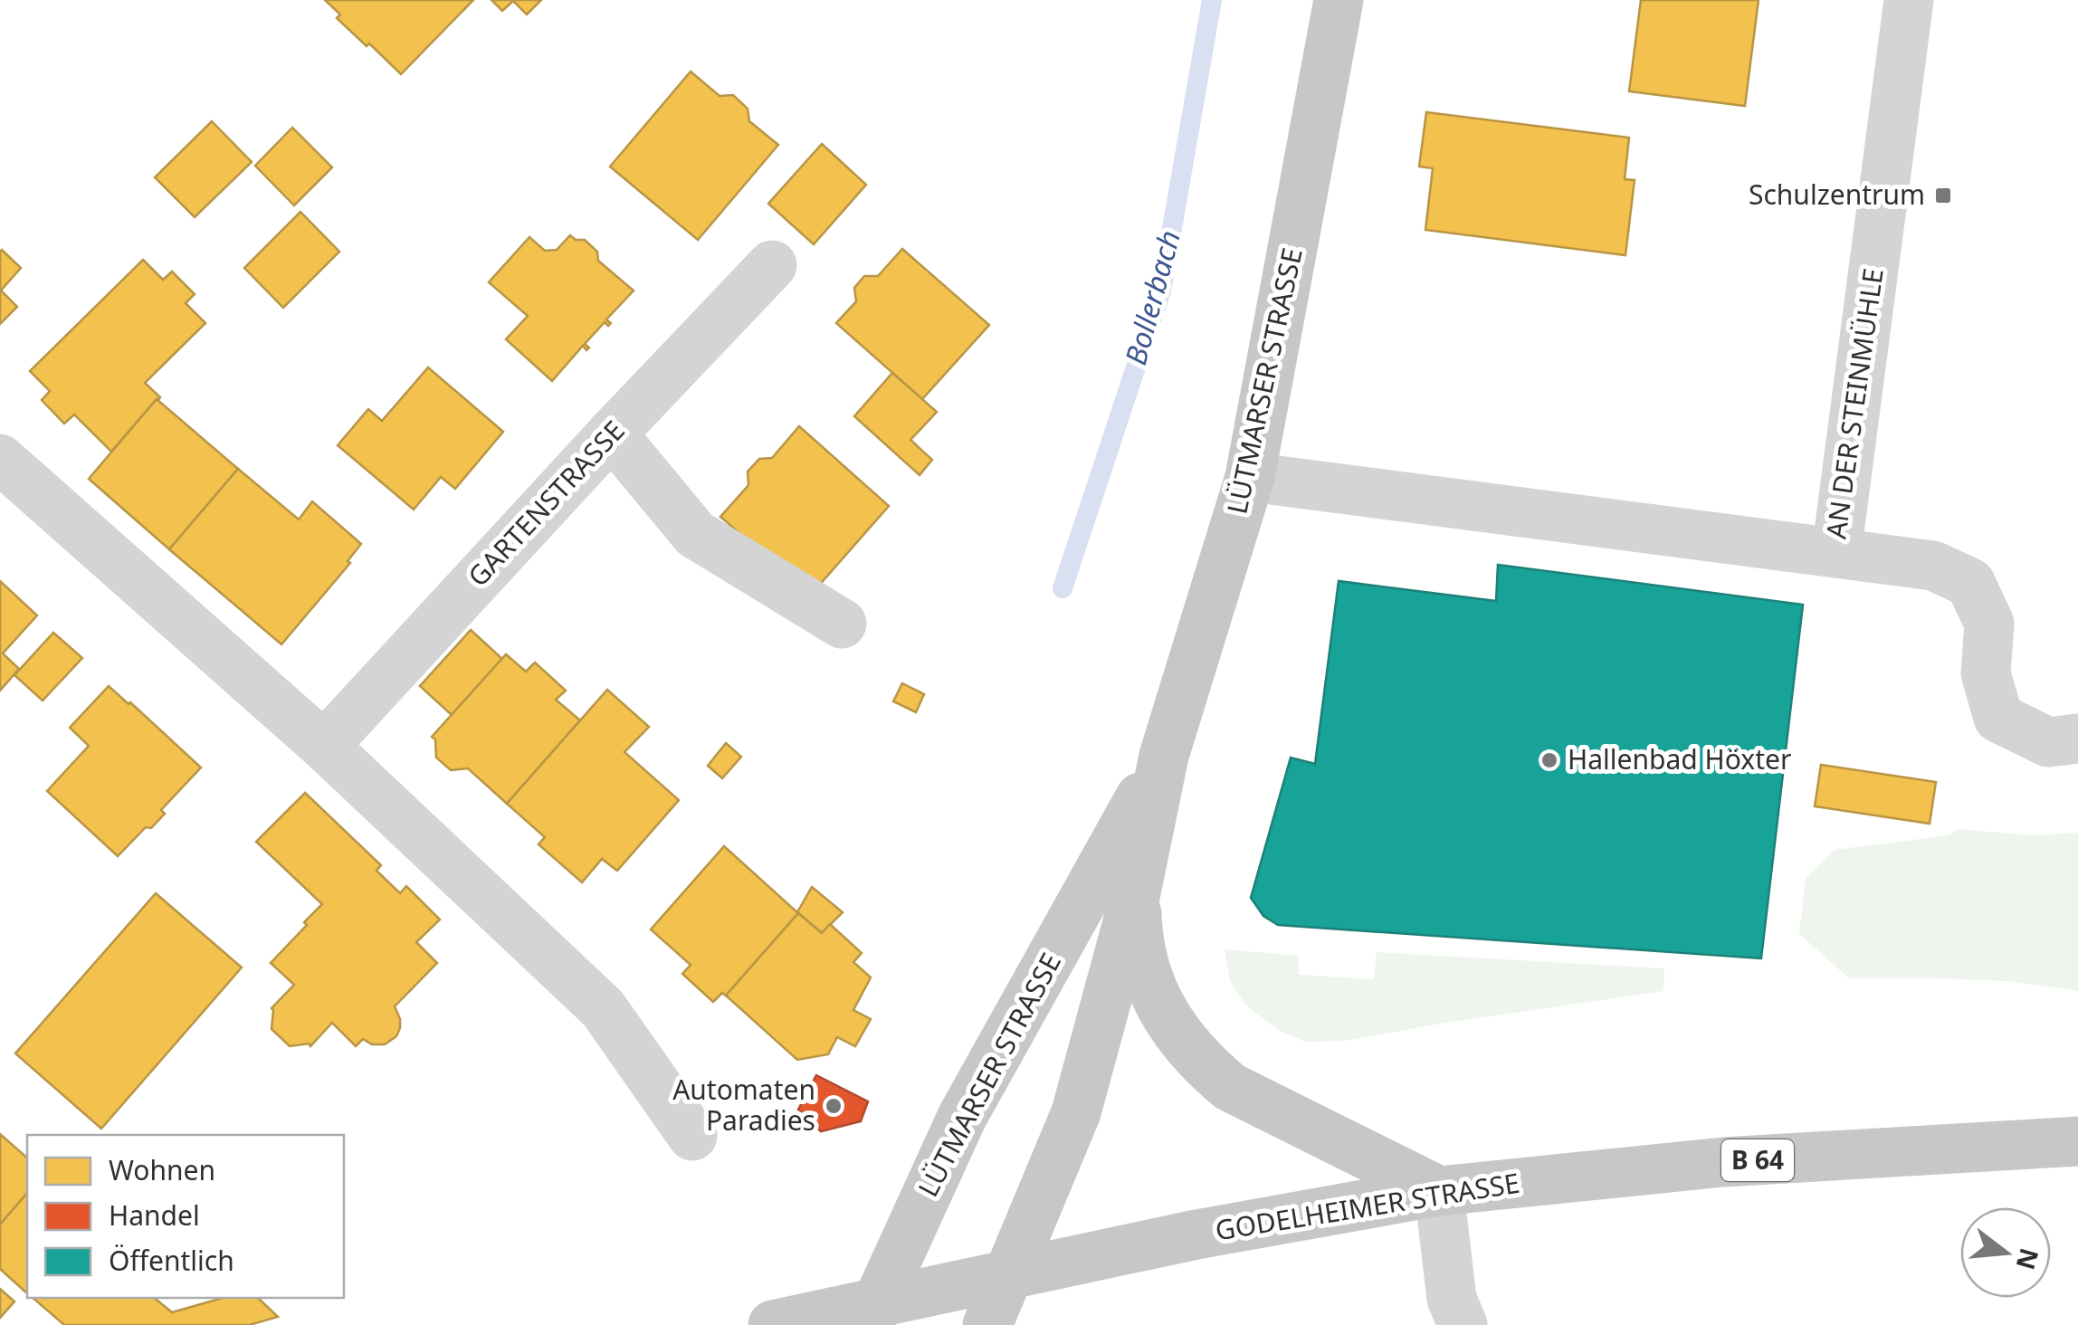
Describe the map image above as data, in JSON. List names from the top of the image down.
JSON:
{
  "streets": {
    "main road": ["LÜTMARSER STRASSE", "B 64", "GODELHEIMER STRASSE"],
    "street": ["AN DER STEINMÜHLE", "GARTENSTRASSE"]
  },
  "crossings": [
    ["LÜTMARSER STRASSE", "GODELHEIMER STRASSE"]
  ],
  "water": ["Bollerbach"],
  "places": {
    "transit": ["Schulzentrum"],
    "other": ["Hallenbad Höxter", "Automaten Paradies"]
  },
  "legend": ["Wohnen", "Handel", "Öffentlich"],
  "north": "right"
}
